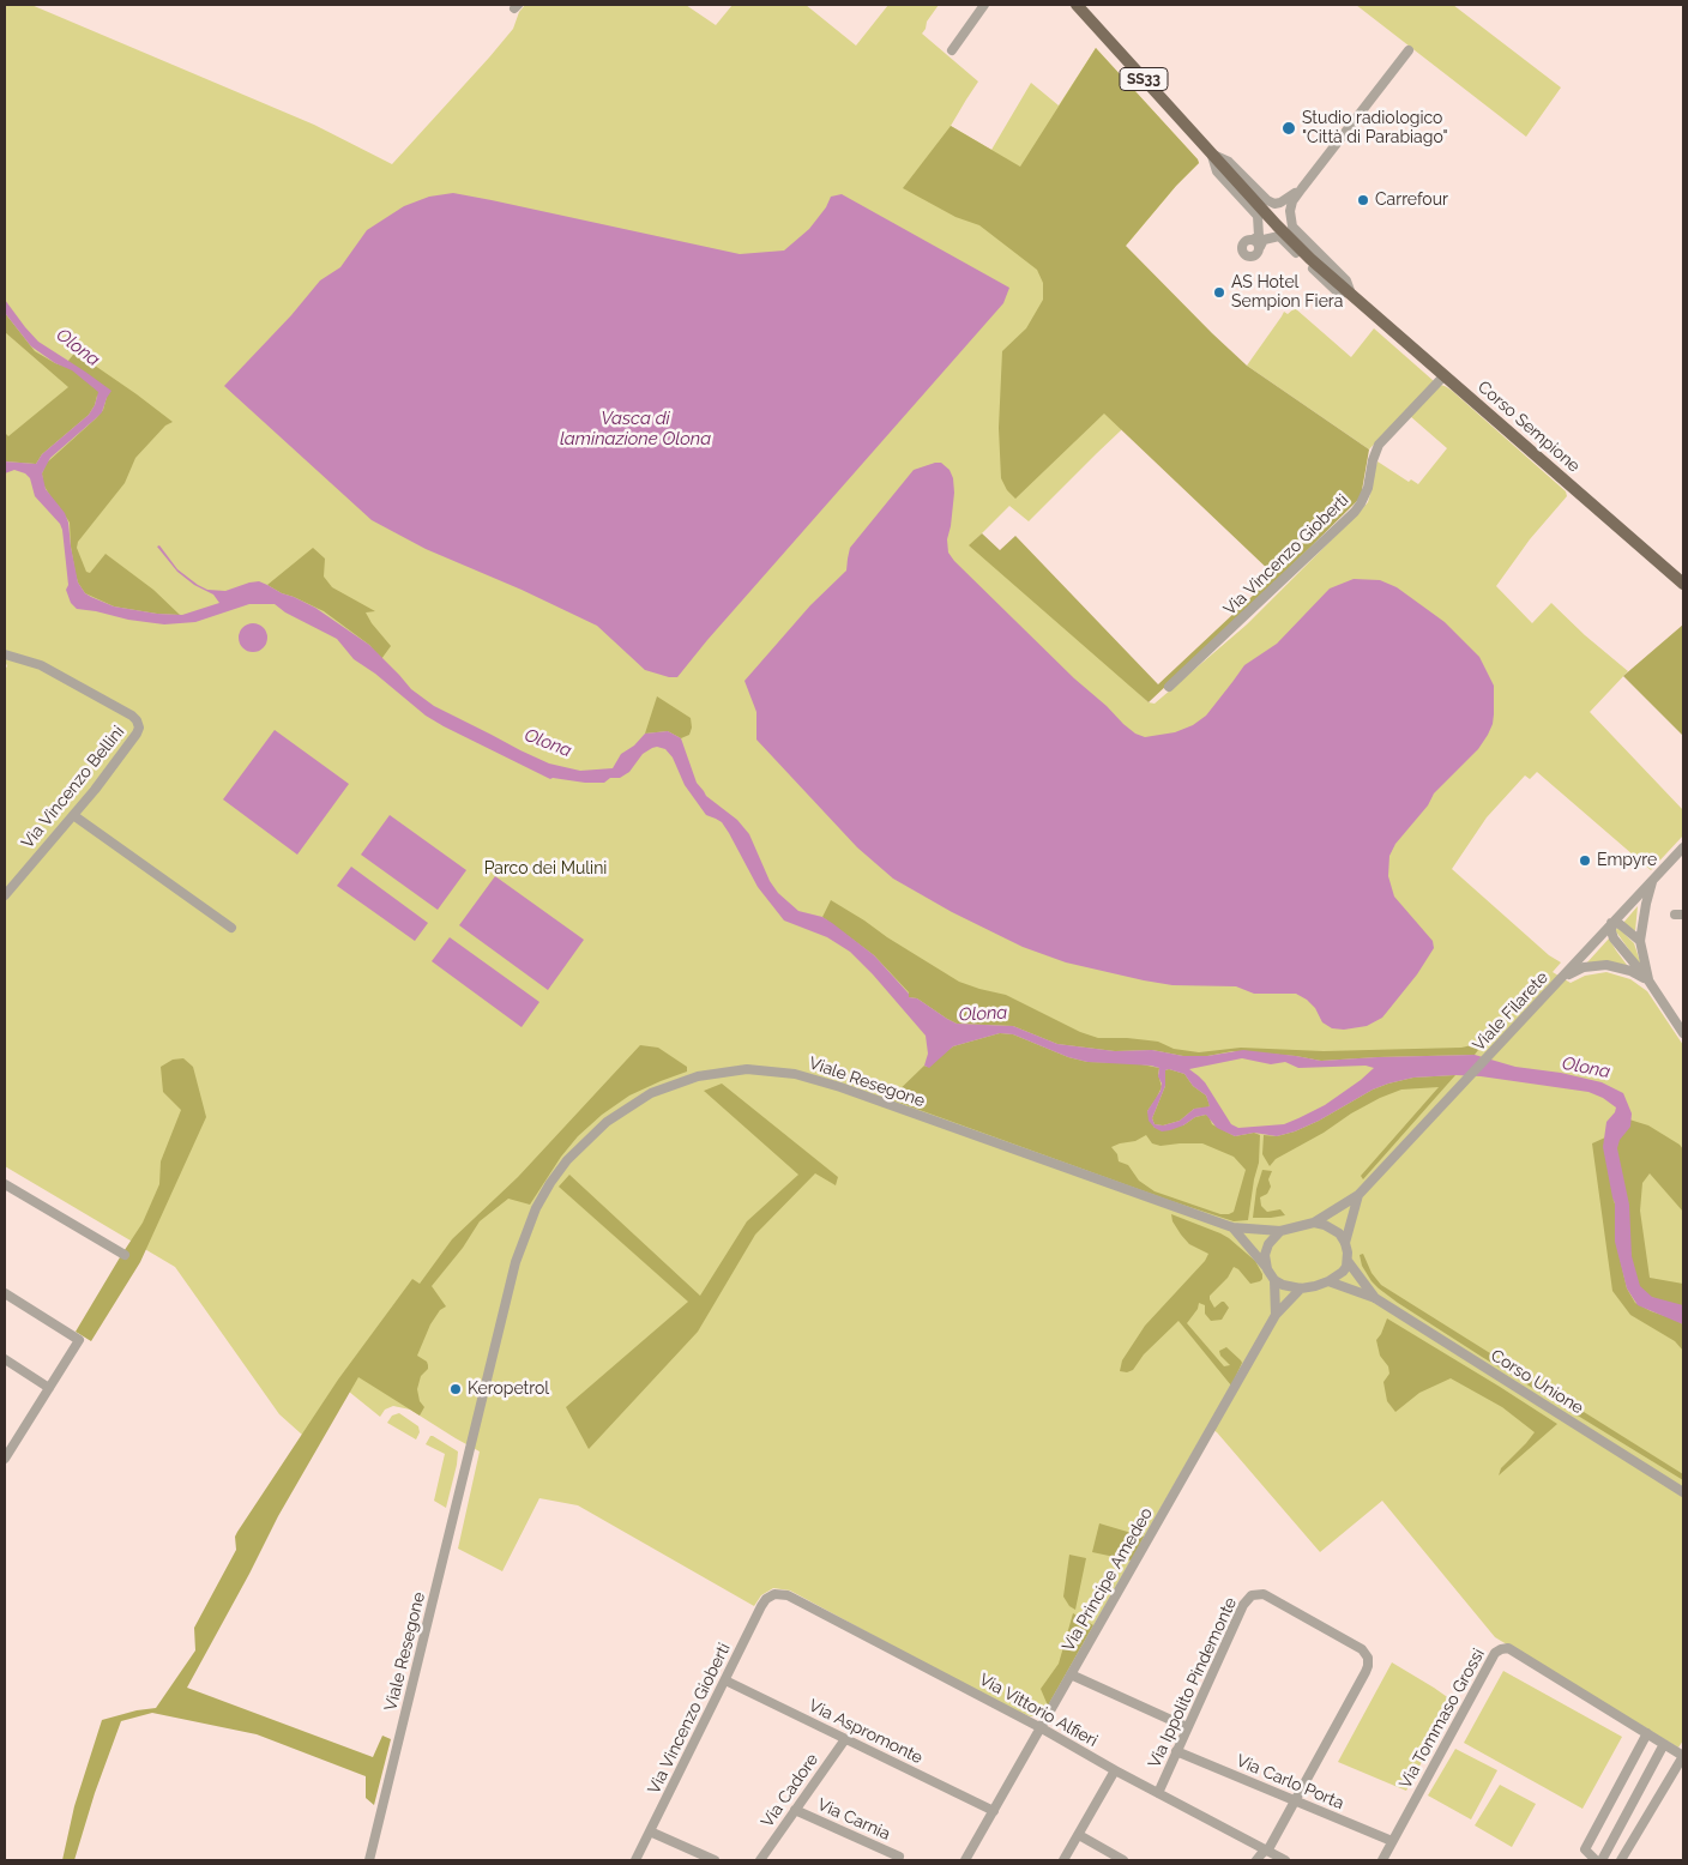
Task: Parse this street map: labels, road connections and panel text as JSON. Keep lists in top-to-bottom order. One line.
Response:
{"streets":{"main road":["SS33","Corso Sempione"],"street":["Via Vincenzo Gioberti","Via Vincenzo Bellini","Viale Filarete","Viale Resegone","Corso Unione","Via Principe Amedeo","Via Ippolito Pindemonte","Via Vittorio Alfieri","Via Tommaso Grossi","Via Aspromonte","Via Carlo Porta","Via Cadore","Via Carnia"]},"crossings":[["Corso Sempione","Via Vincenzo Gioberti"],["Via Vincenzo Gioberti","Via Vittorio Alfieri"],["Via Vincenzo Gioberti","Via Aspromonte"],["Viale Filarete","Viale Resegone"],["Viale Filarete","Corso Unione"],["Viale Filarete","Via Principe Amedeo"],["Viale Resegone","Corso Unione"],["Viale Resegone","Via Principe Amedeo"],["Corso Unione","Via Principe Amedeo"],["Via Principe Amedeo","Via Vittorio Alfieri"],["Via Principe Amedeo","Via Aspromonte"],["Via Ippolito Pindemonte","Via Vittorio Alfieri"],["Via Ippolito Pindemonte","Via Carlo Porta"],["Via Tommaso Grossi","Via Carlo Porta"],["Via Aspromonte","Via Cadore"],["Via Cadore","Via Carnia"]],"water":["Olona","Vasca di laminazione Olona"],"parks":["Parco dei Mulini"],"places":["Studio radiologico \"Città di Parabiago\"","Carrefour","AS Hotel Sempion Fiera","Empyre","Keropetrol"]}
